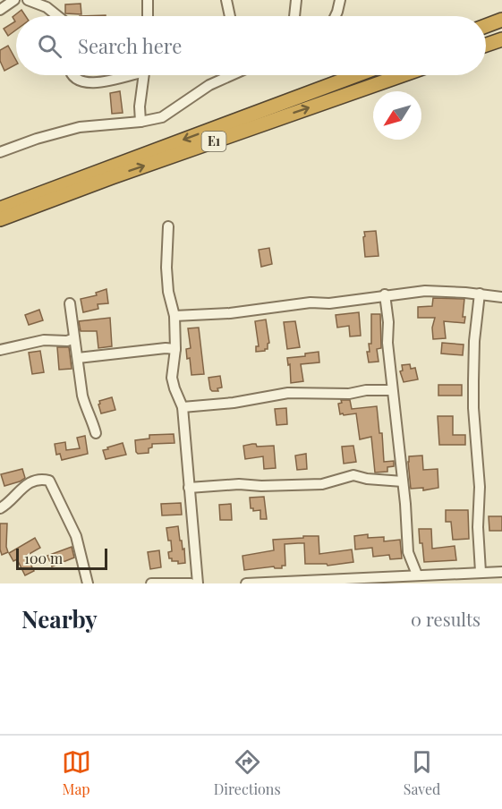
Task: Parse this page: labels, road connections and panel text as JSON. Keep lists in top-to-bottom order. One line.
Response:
{"streets":{"highway":["E1"]},"scale_bar":"100 m","north":"bottom left","page":{"search":"Search here","scale":"100 m","heading":["Nearby","0 results"],"nav":["Map","Directions","Saved"]}}
